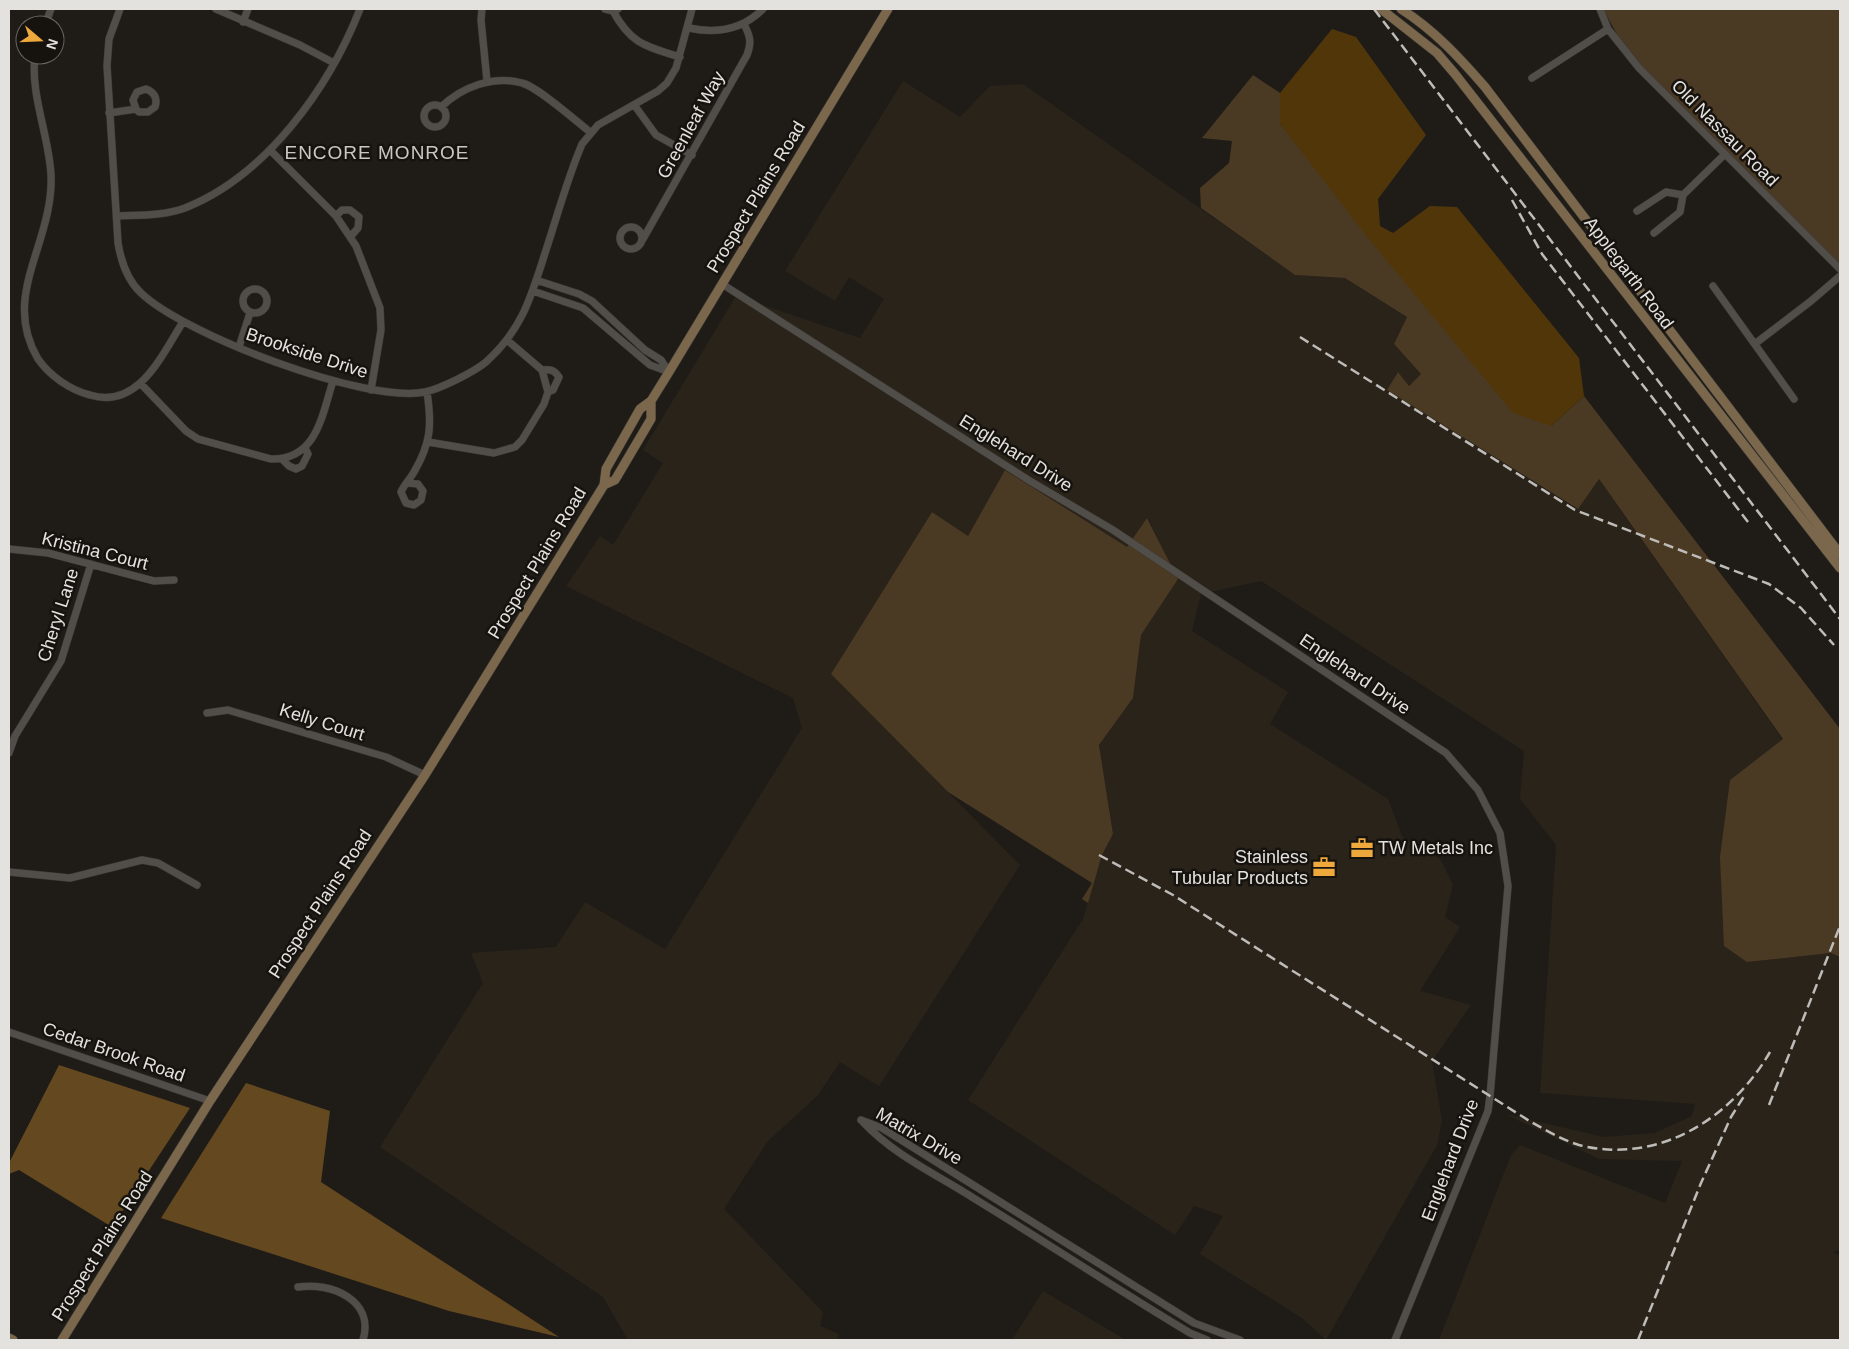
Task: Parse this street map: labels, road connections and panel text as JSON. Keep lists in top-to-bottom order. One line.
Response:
{"streets":{"street":["Greenleaf Way","Old Nassau Road","Prospect Plains Road","Applegarth Road","Brookside Drive","Englehard Drive","Kristina Court","Cheryl Lane","Kelly Court","Cedar Brook Road","Matrix Drive"]},"crossings":[["Prospect Plains Road","Englehard Drive"],["Prospect Plains Road","Kelly Court"],["Prospect Plains Road","Cedar Brook Road"],["Kristina Court","Cheryl Lane"]],"districts":["ENCORE MONROE"],"places":{"office":["TW Metals Inc","Stainless Tubular Products"]},"north":"right"}
